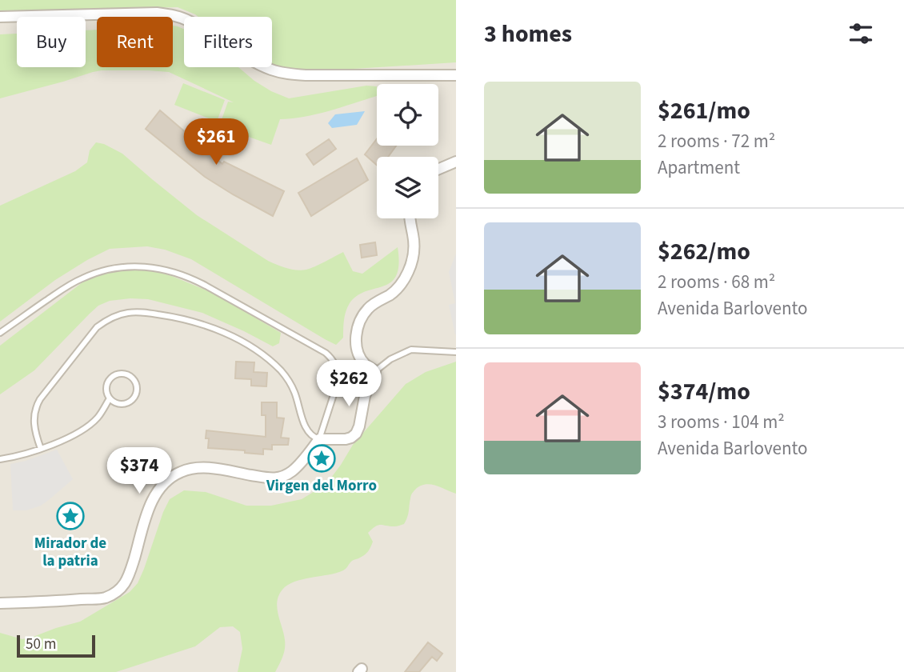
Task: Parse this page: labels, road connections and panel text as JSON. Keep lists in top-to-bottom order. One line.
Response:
{"places":{"place":["Virgen del Morro","Mirador de la patria"]},"scale_bar":"50 m","page":{"heading":"3 homes","chip":["Buy","Rent","Filters"],"list":[{"name":"$261/mo","note":"2 rooms · 72 m² · Apartment"},{"name":"$262/mo","note":"2 rooms · 68 m² · Avenida Barlovento"},{"name":"$374/mo","note":"3 rooms · 104 m² · Avenida Barlovento"}],"price":["$261","$262","$374"],"scale":"50 m"}}
